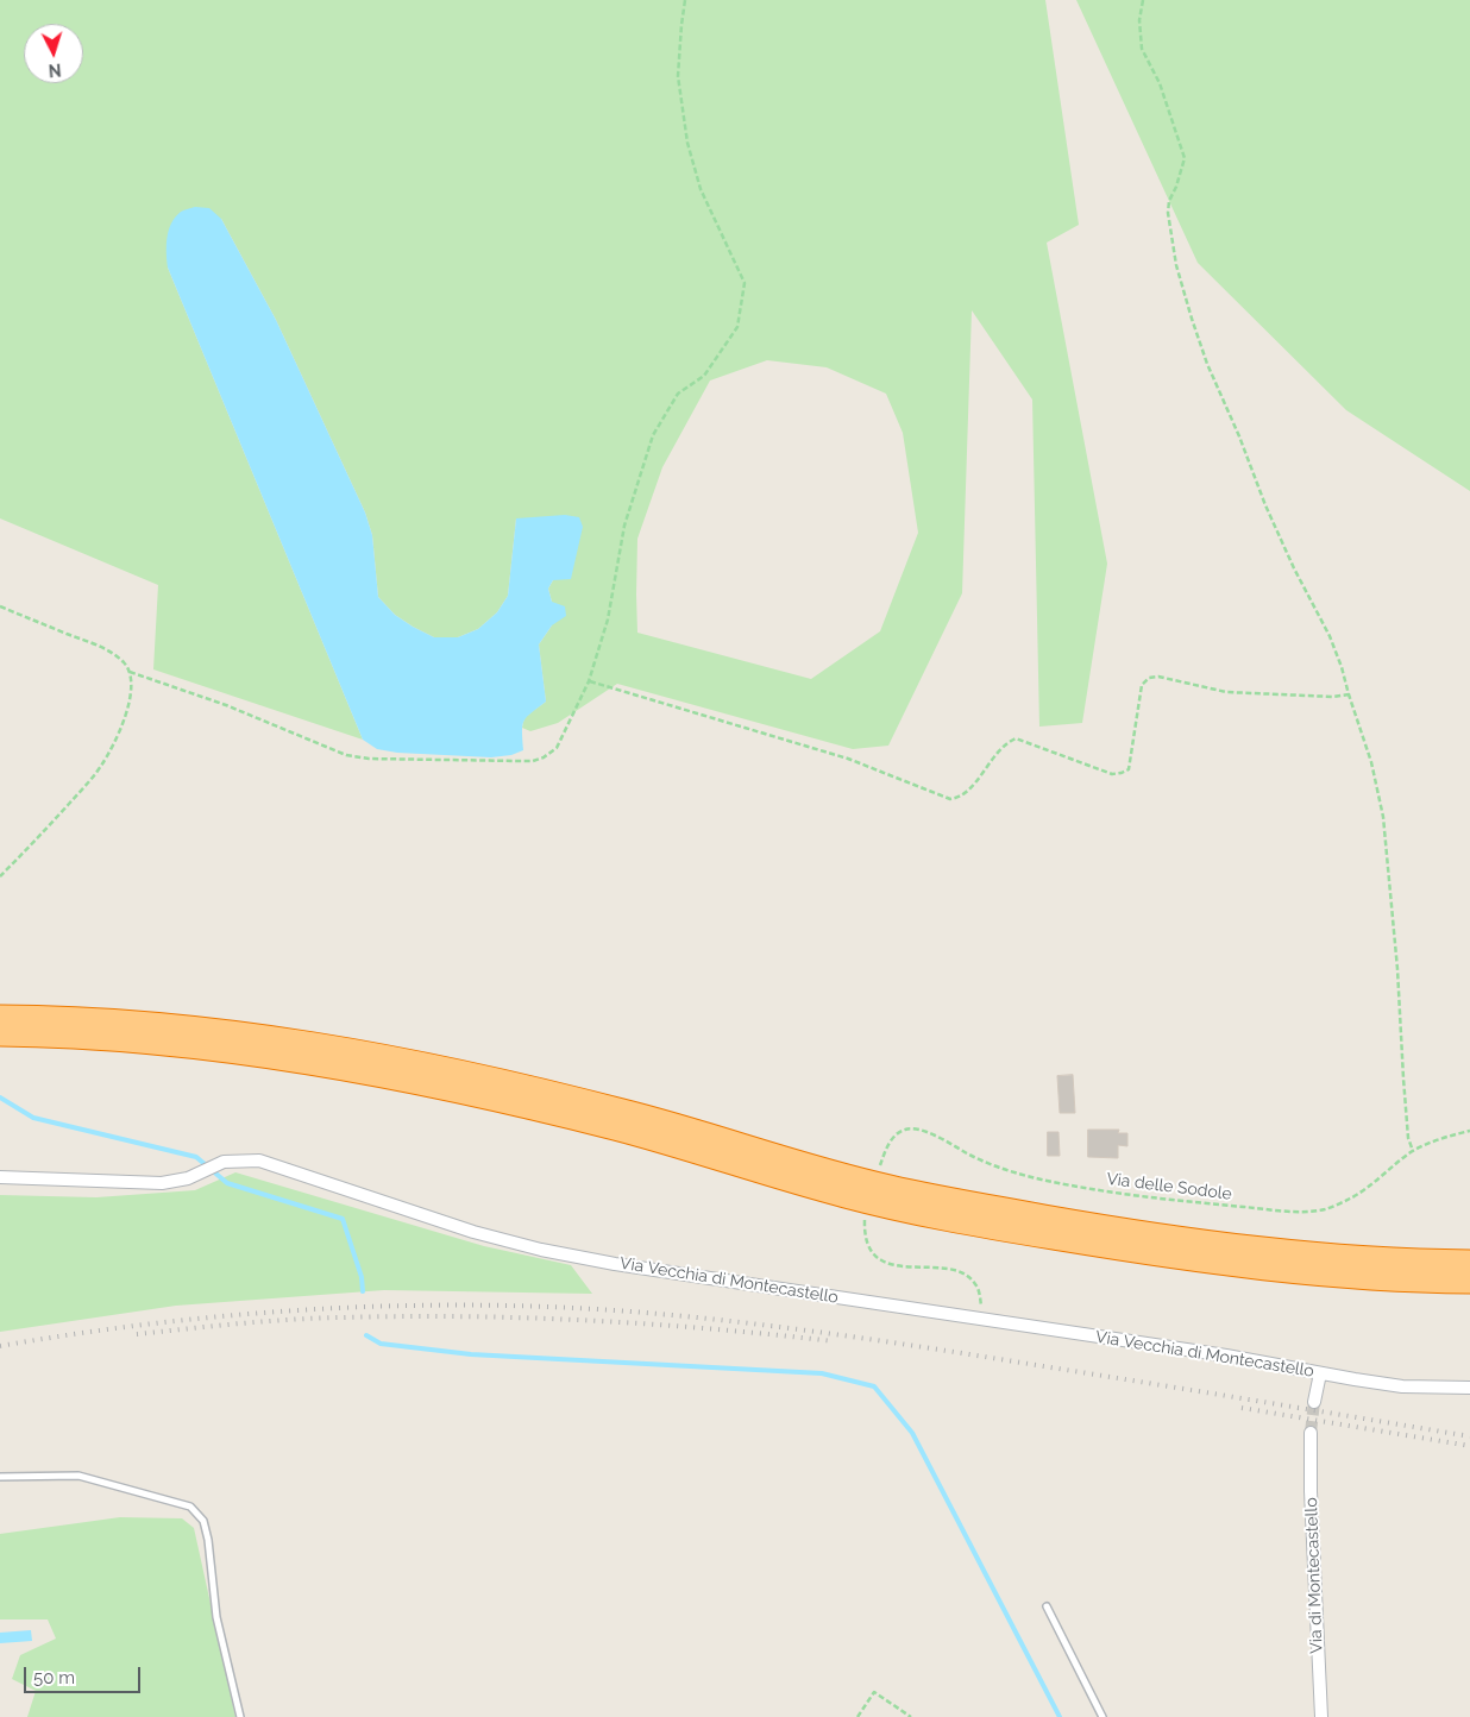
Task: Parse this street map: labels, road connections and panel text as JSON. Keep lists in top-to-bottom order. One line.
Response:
{"streets":{"street":["Via Vecchia di Montecastello","Via di Montecastello"],"path":["Via delle Sodole"]},"scale_bar":"50 m","north":"bottom"}
